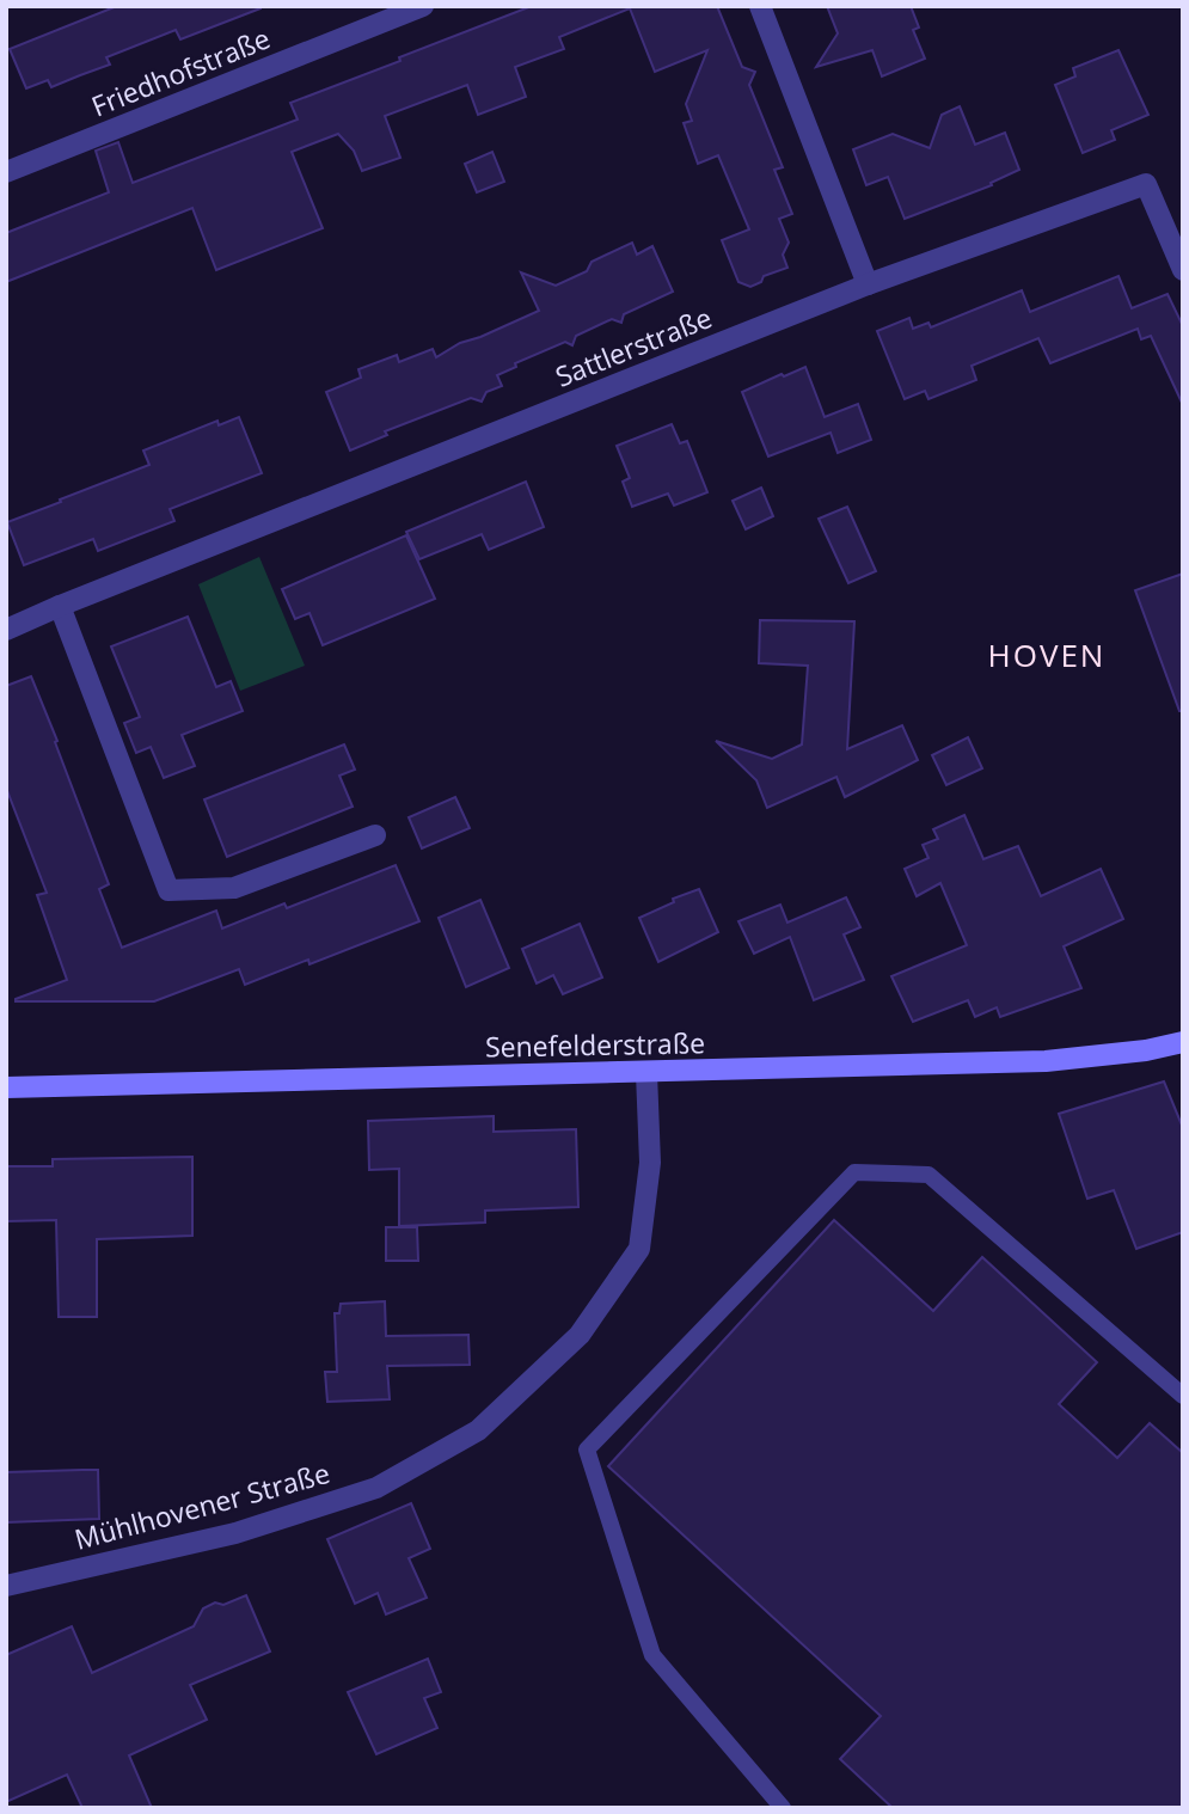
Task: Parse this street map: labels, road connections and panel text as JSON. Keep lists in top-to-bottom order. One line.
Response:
{"streets":{"main road":["Senefelderstraße"],"street":["Friedhofstraße","Sattlerstraße","Mühlhovener Straße"]},"crossings":[["Senefelderstraße","Mühlhovener Straße"]],"districts":["HOVEN"]}
